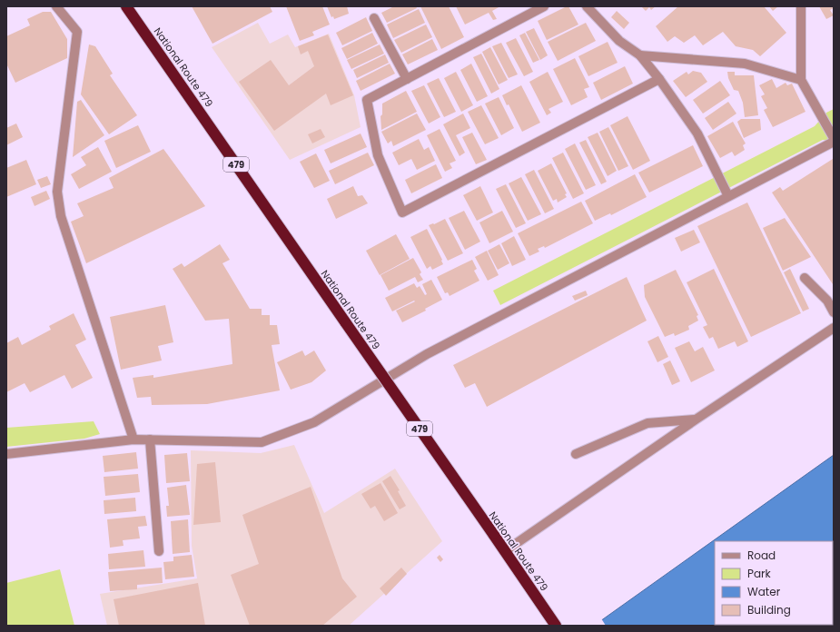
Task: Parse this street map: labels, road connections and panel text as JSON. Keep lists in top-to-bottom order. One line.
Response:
{"streets":{"highway":["National Route 479","479"]},"legend":["Road","Park","Water","Building"]}
